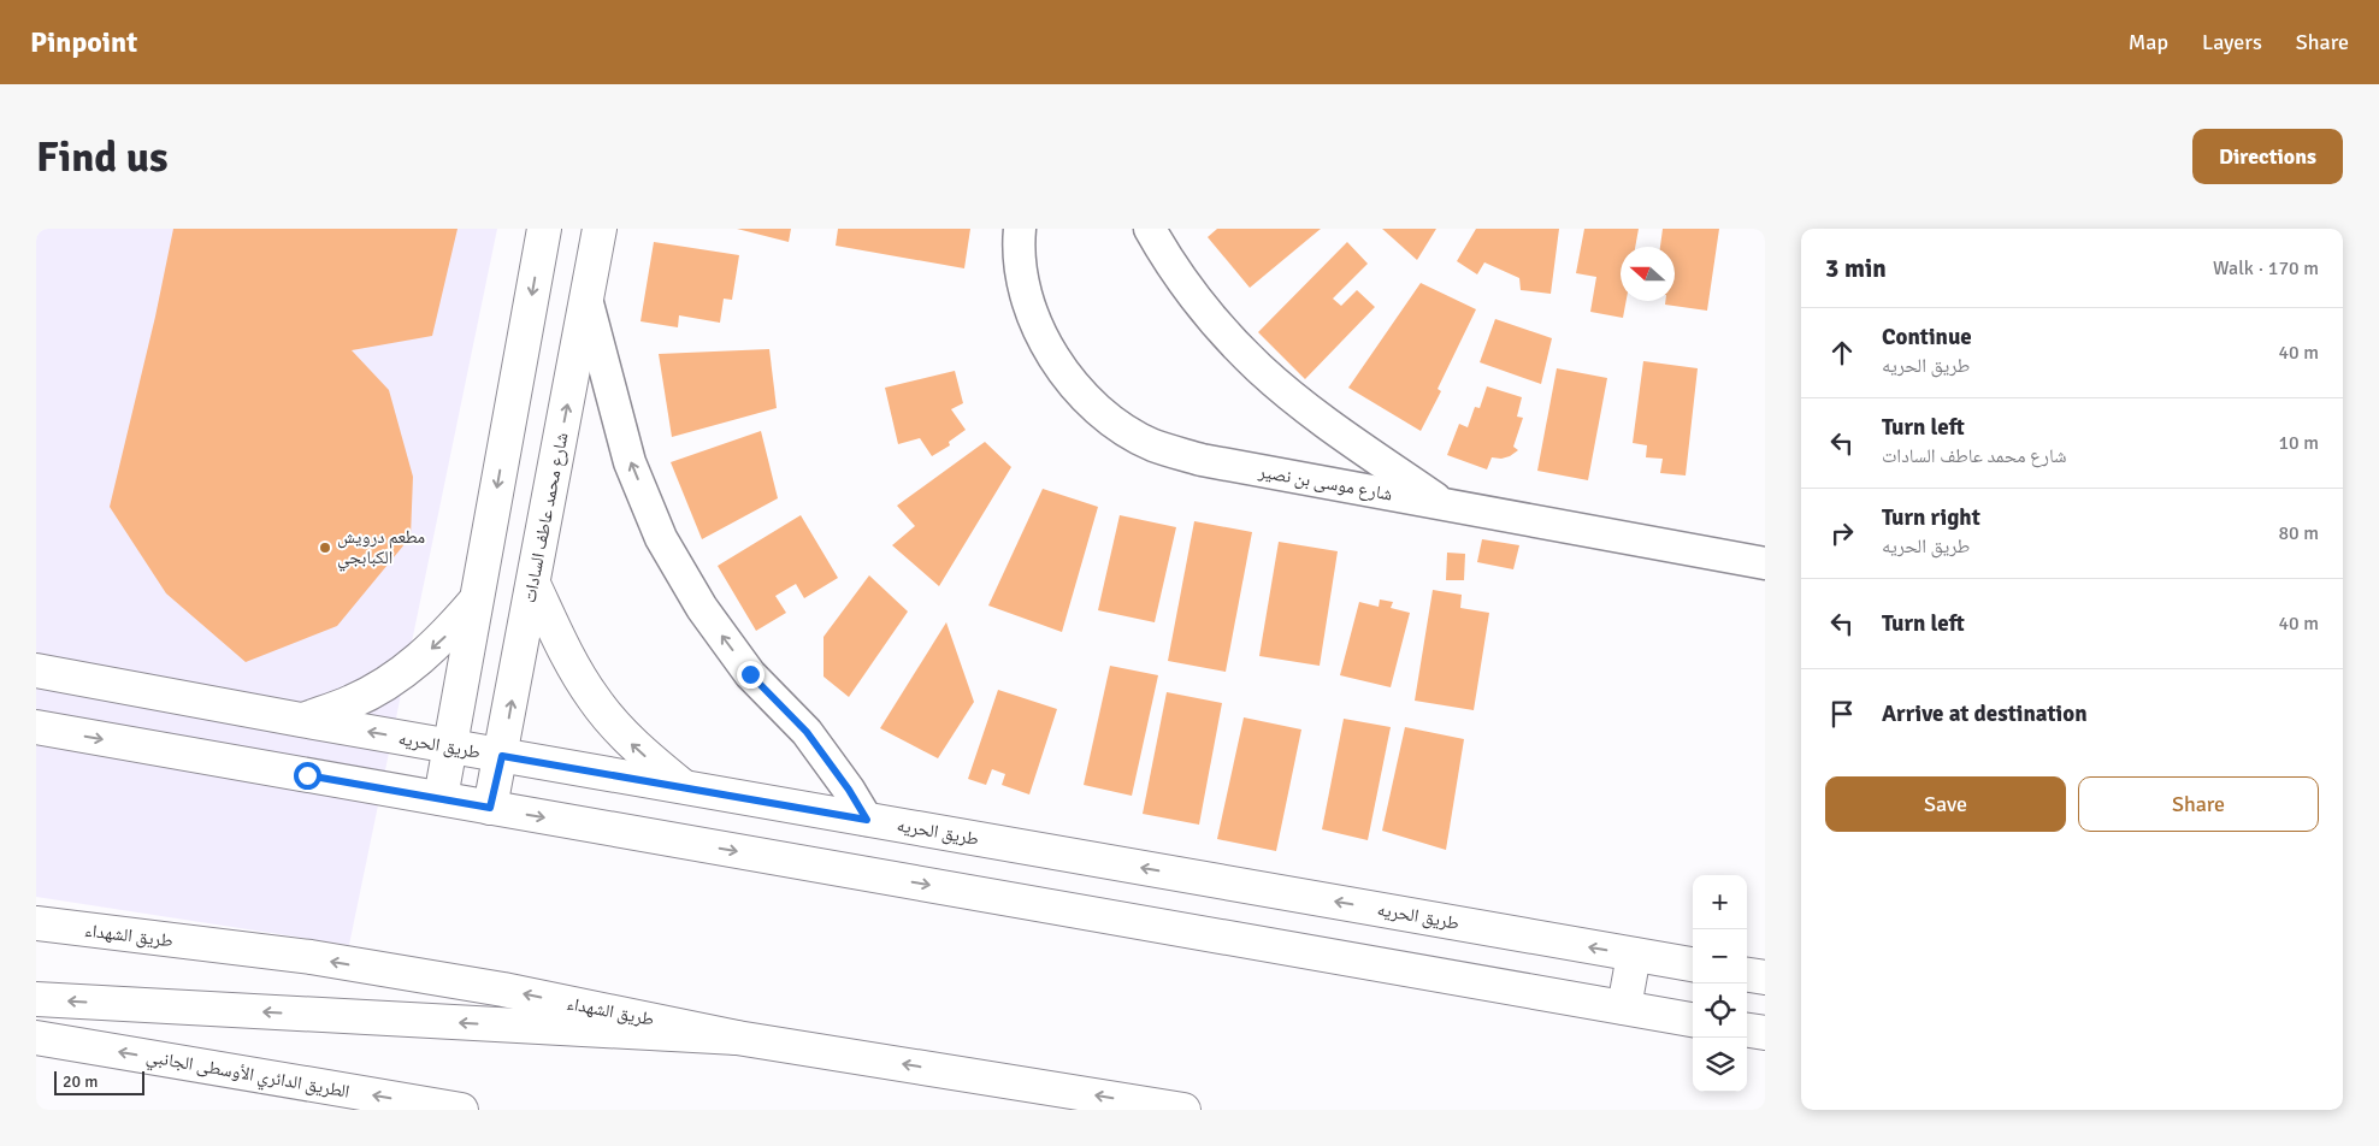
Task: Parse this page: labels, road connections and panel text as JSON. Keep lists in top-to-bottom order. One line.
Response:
{"streets":{"main road":["شارع محمد عاطف السادات","طريق الحريه","طريق الشهداء","الطريق الدائري الأوسطى الجانبي"],"street":["شارع موسى بن نصير"]},"crossings":[["شارع محمد عاطف السادات","طريق الحريه"]],"places":["مطعم درويش الكبابجي"],"scale_bar":"20 m","north":"left","page":{"header":"Pinpoint","nav":["Map","Layers","Share"],"buttons":["Directions",["Save","Share"]],"title":"Find us","heading":["3 min","Walk · 170 m"],"list":[["Continue","طريق الحريه","40 m"],["Turn left","شارع محمد عاطف السادات","10 m"],["Turn right","طريق الحريه","80 m"],["Turn left","40 m"],"Arrive at destination"],"map_buttons":["+","−"],"scale":"20 m"}}
